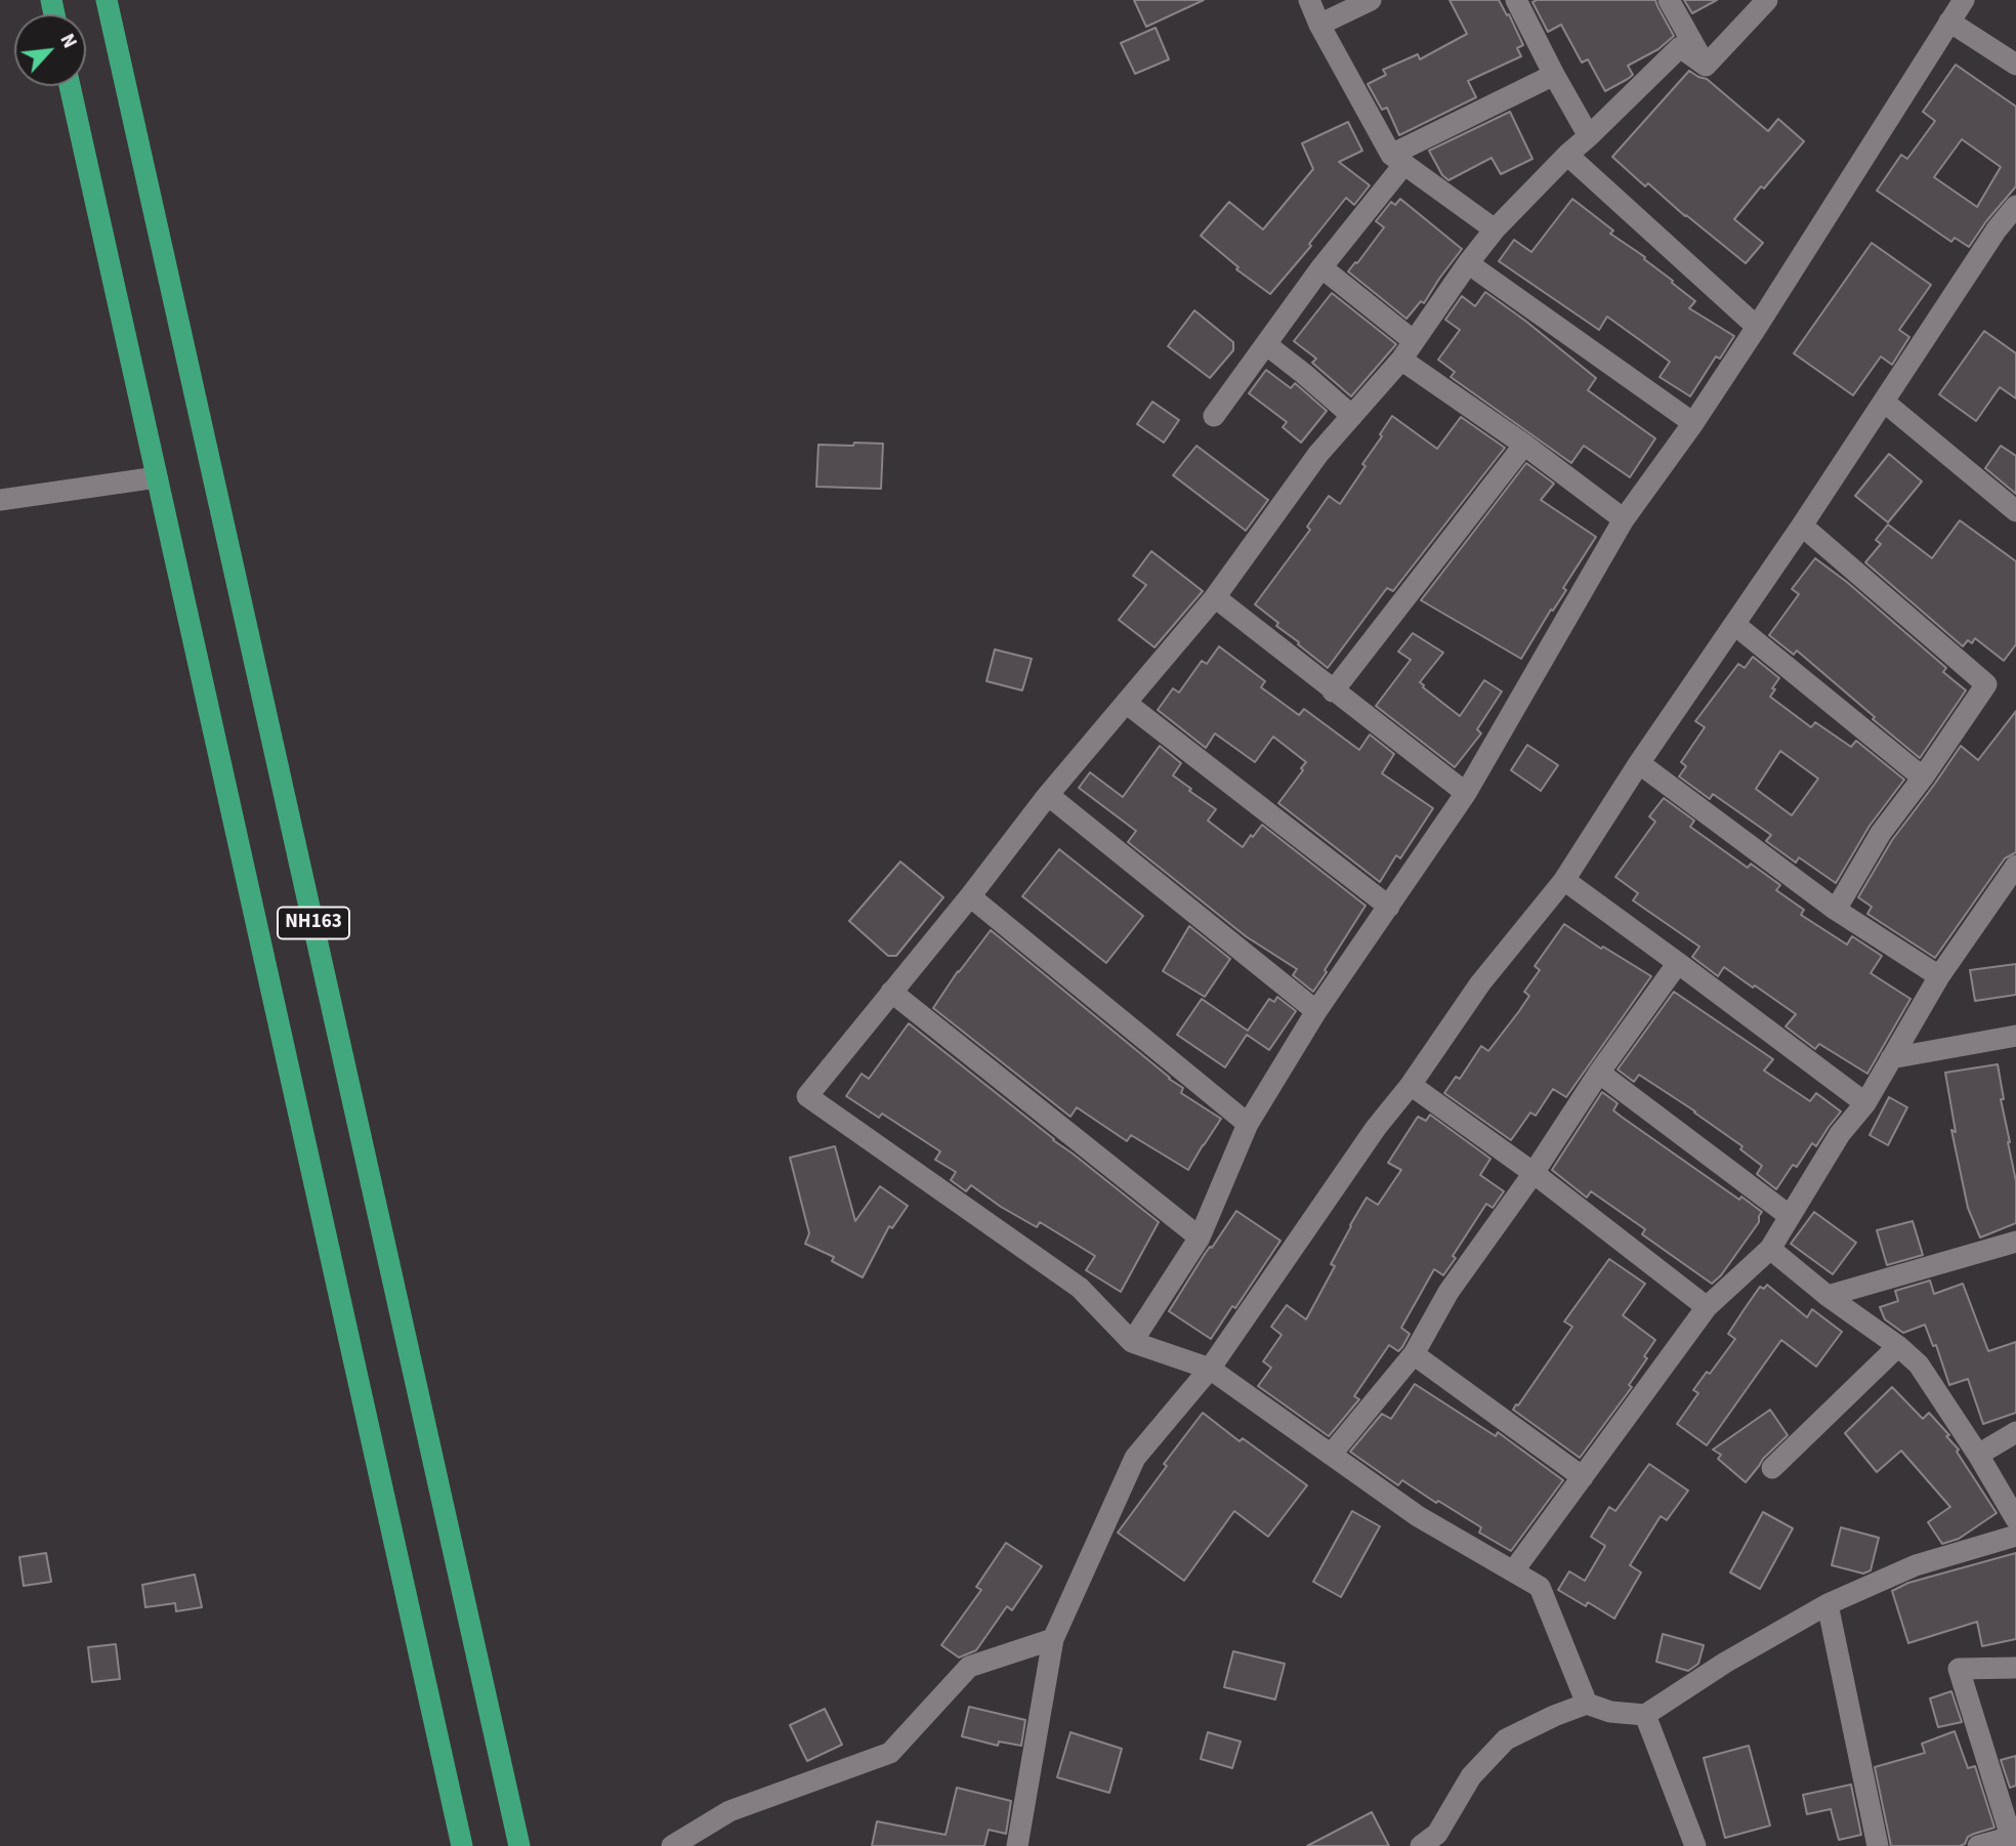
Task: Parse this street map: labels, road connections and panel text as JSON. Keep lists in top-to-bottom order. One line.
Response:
{"streets":{"highway":["NH163"]},"north":"top right"}
